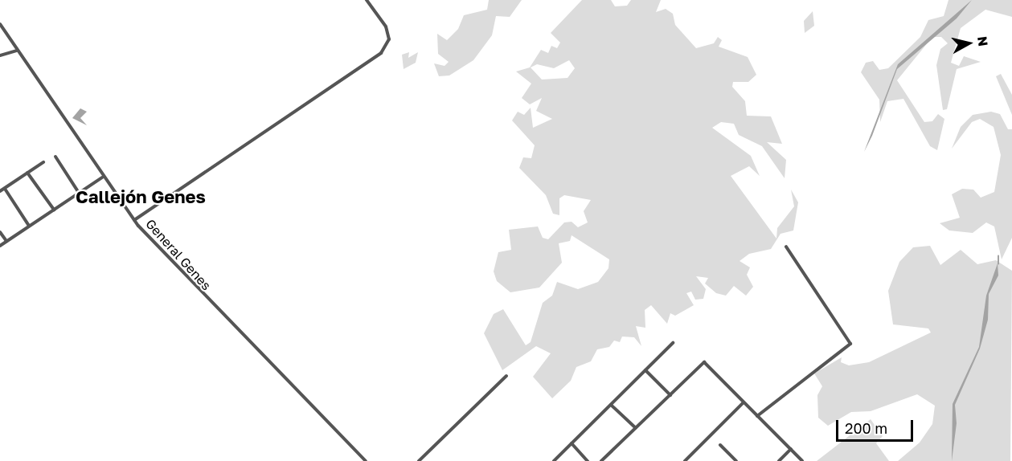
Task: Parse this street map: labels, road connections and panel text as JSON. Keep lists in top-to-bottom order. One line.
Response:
{"streets":{"street":["General Genes"]},"districts":["Callejón Genes"],"scale_bar":"200 m","north":"right"}
